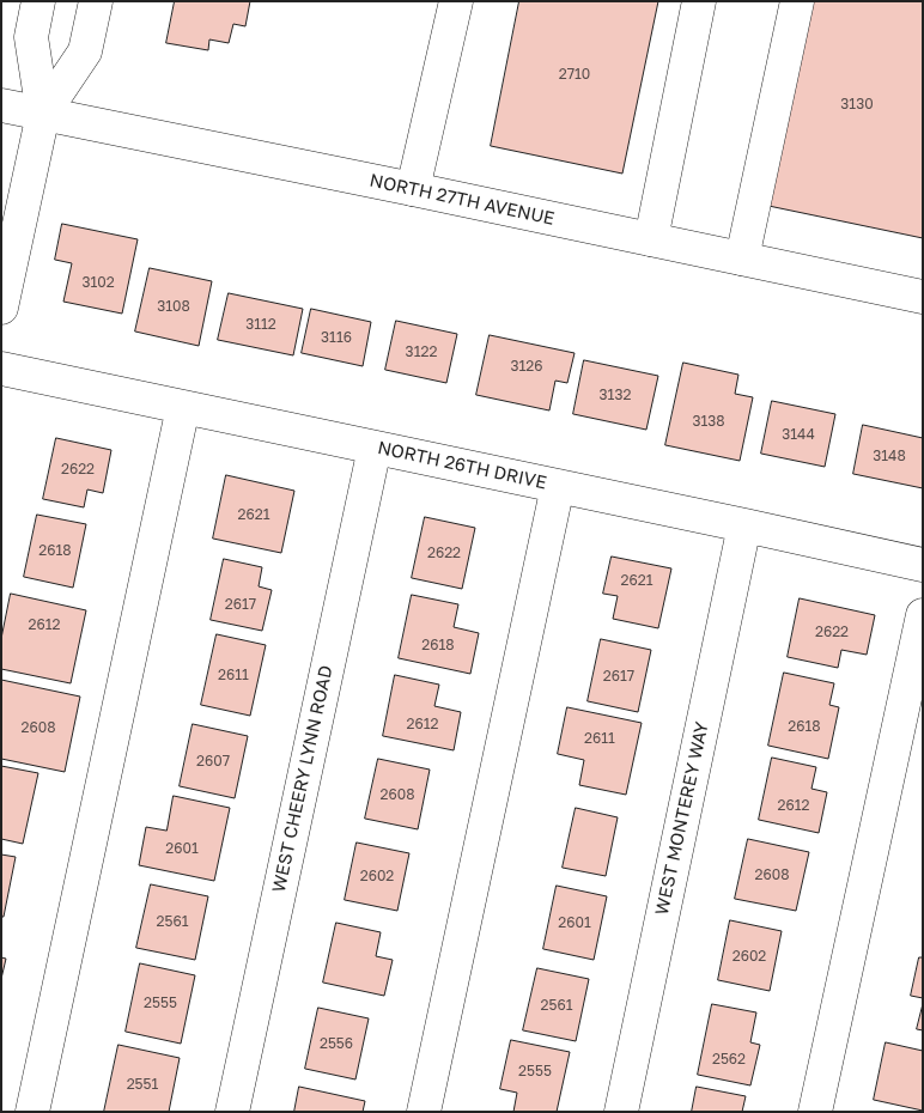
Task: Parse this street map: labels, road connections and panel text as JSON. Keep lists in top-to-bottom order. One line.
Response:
{"streets":{"main road":["NORTH 27TH AVENUE","NORTH 26TH DRIVE","WEST CHEERY LYNN ROAD","WEST MONTEREY WAY"]},"crossings":[["NORTH 26TH DRIVE","WEST CHEERY LYNN ROAD"],["NORTH 26TH DRIVE","WEST MONTEREY WAY"]],"house_numbers":["2710","3130","3102","3108","3112","3116","3122","3126","3132","3138","3144","3148","2622","2621","2618","2622","2621","2617","2612","2622","2618","2611","2617","2612","2618","2608","2611","2607","2608","2612","2601","2608","2602","2561","2601","2602","2555","2561","2556","2562","2555","2551"]}
